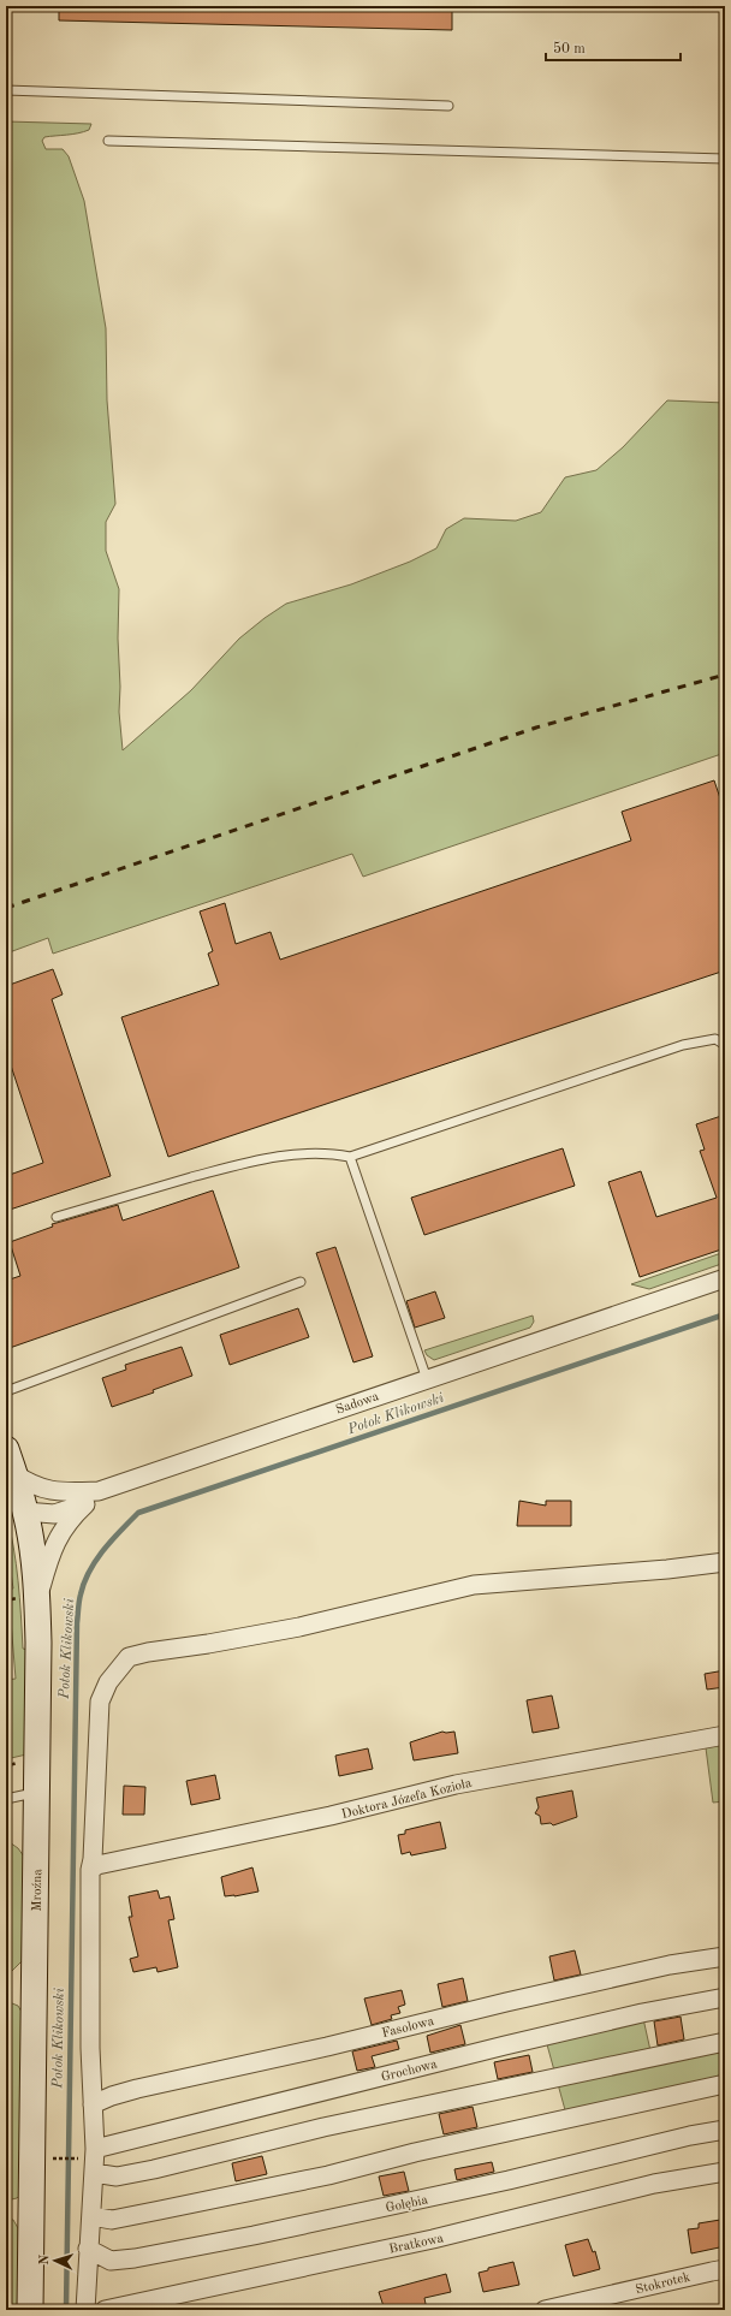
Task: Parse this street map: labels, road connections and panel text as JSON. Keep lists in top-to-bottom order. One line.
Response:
{"streets":{"main road":["Mroźna"],"street":["Sadowa","Doktora Józefa Kozioła","Fasolowa","Grochowa","Gołębia","Bratkowa","Stokrotek"]},"crossings":[["Sadowa","Mroźna"]],"water":["Potok Klikowski"],"scale_bar":"50 m","north":"left"}
